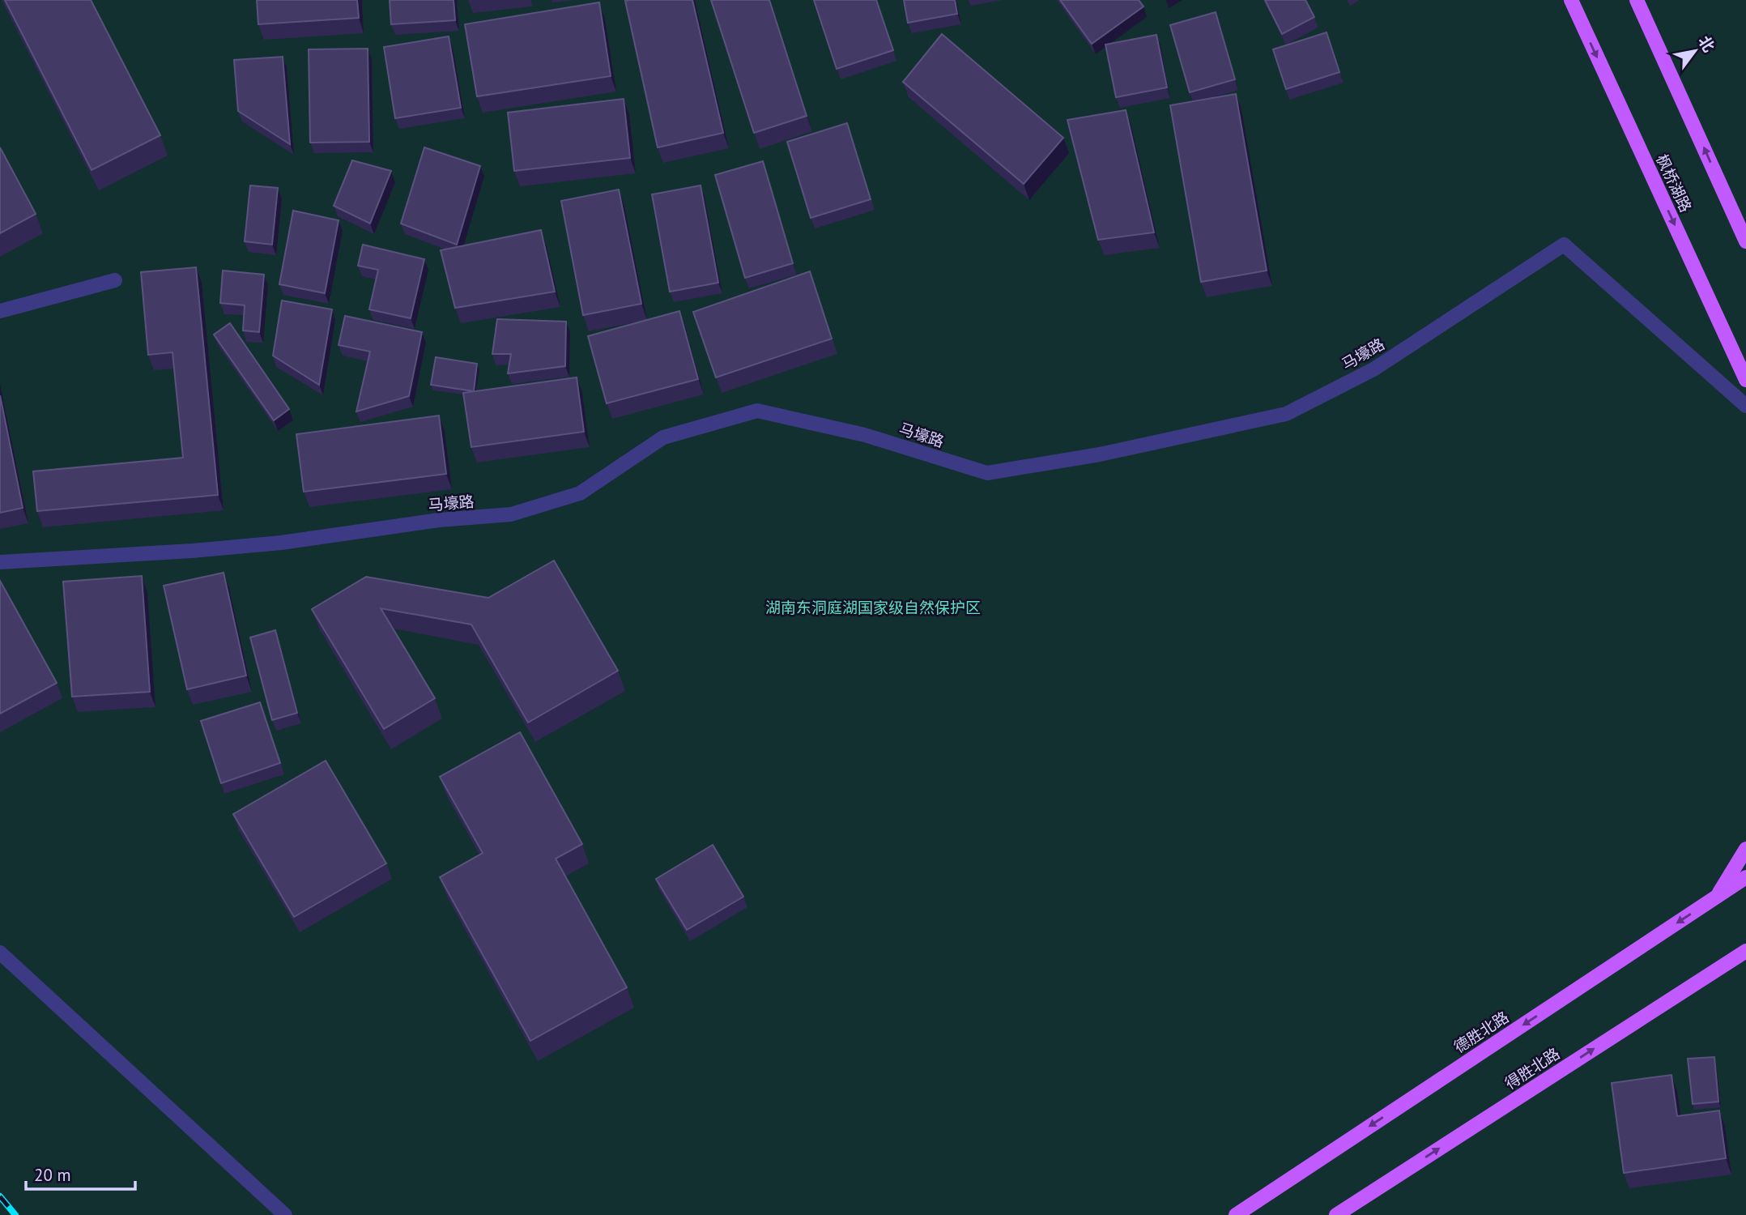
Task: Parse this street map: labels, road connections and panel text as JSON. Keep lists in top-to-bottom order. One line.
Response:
{"streets":{"main road":["枫桥湖路","德胜北路","得胜北路"],"street":["马壕路"]},"one_way":["德胜北路","得胜北路"],"parks":["湖南东洞庭湖国家级自然保护区"],"scale_bar":"20 m","north":"top right"}
